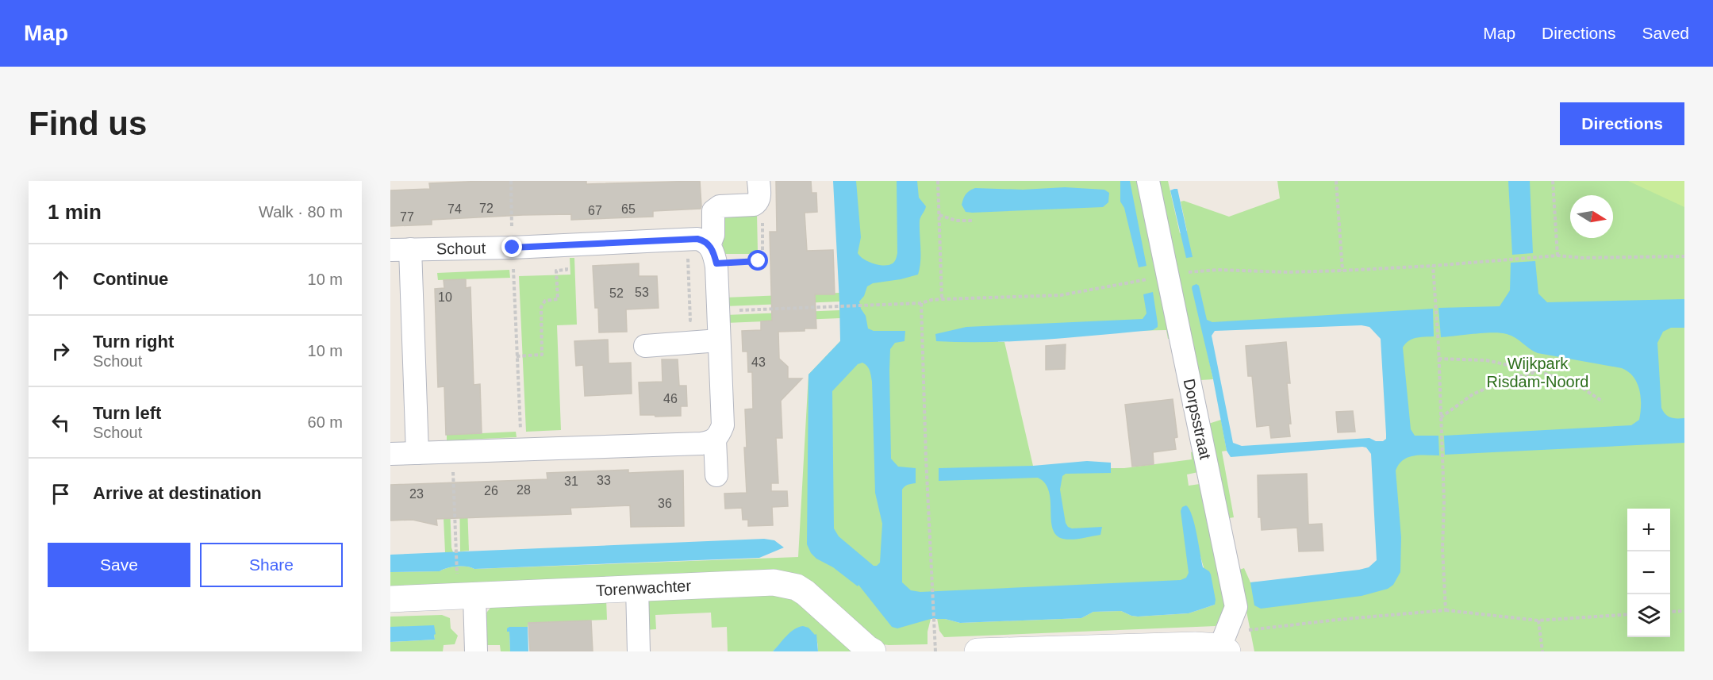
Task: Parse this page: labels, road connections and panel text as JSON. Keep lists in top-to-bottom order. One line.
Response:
{"streets":{"street":["Schout","Dorpsstraat","Torenwachter"]},"parks":["Wijkpark Risdam-Noord"],"house_numbers":["72","74","65","67","77","53","52","10","43","46","33","31","28","26","23","36"],"north":"right","page":{"header":"Map","nav":["Map","Directions","Saved"],"buttons":["Directions",["Save","Share"]],"title":"Find us","heading":["1 min","Walk · 80 m"],"list":[["Continue","10 m"],["Turn right","Schout","10 m"],["Turn left","Schout","60 m"],"Arrive at destination"],"map_buttons":["+","−"]}}
